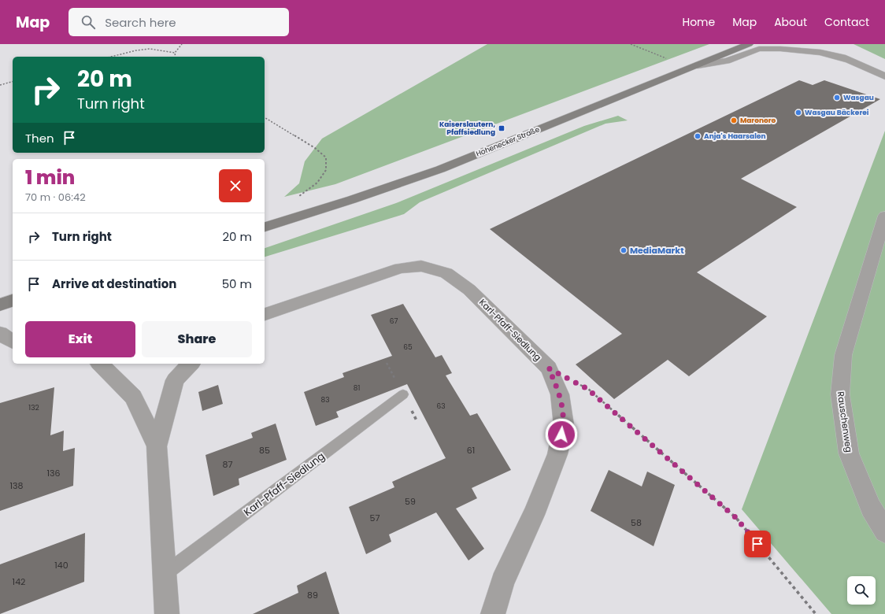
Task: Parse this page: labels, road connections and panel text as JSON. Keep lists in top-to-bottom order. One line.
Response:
{"streets":{"main road":["Hohenecker Straße"],"street":["Karl-Pfaff-Siedlung","Rauschenweg"]},"places":{"other":["Wasgau","Wasgau Bäckerei","Maronoro","Anja's Haarsalon","MediaMarkt"],"transit":["Kaiserslautern, Pfaffsiedlung"]},"house_numbers":["67","65","81","83","63","132","85","61","87","136","138","59","57","58","140","142","89"],"page":{"header":"Map","search":"Search here","nav":["Home","Map","About","Contact"],"turn":["20 m","Turn right"],"then":"Then","heading":["1 min","70 m · 06:42"],"list":[{"name":"Turn right","value":"20 m"},{"name":"Arrive at destination","value":"50 m"}],"buttons":["Exit","Share"]}}
